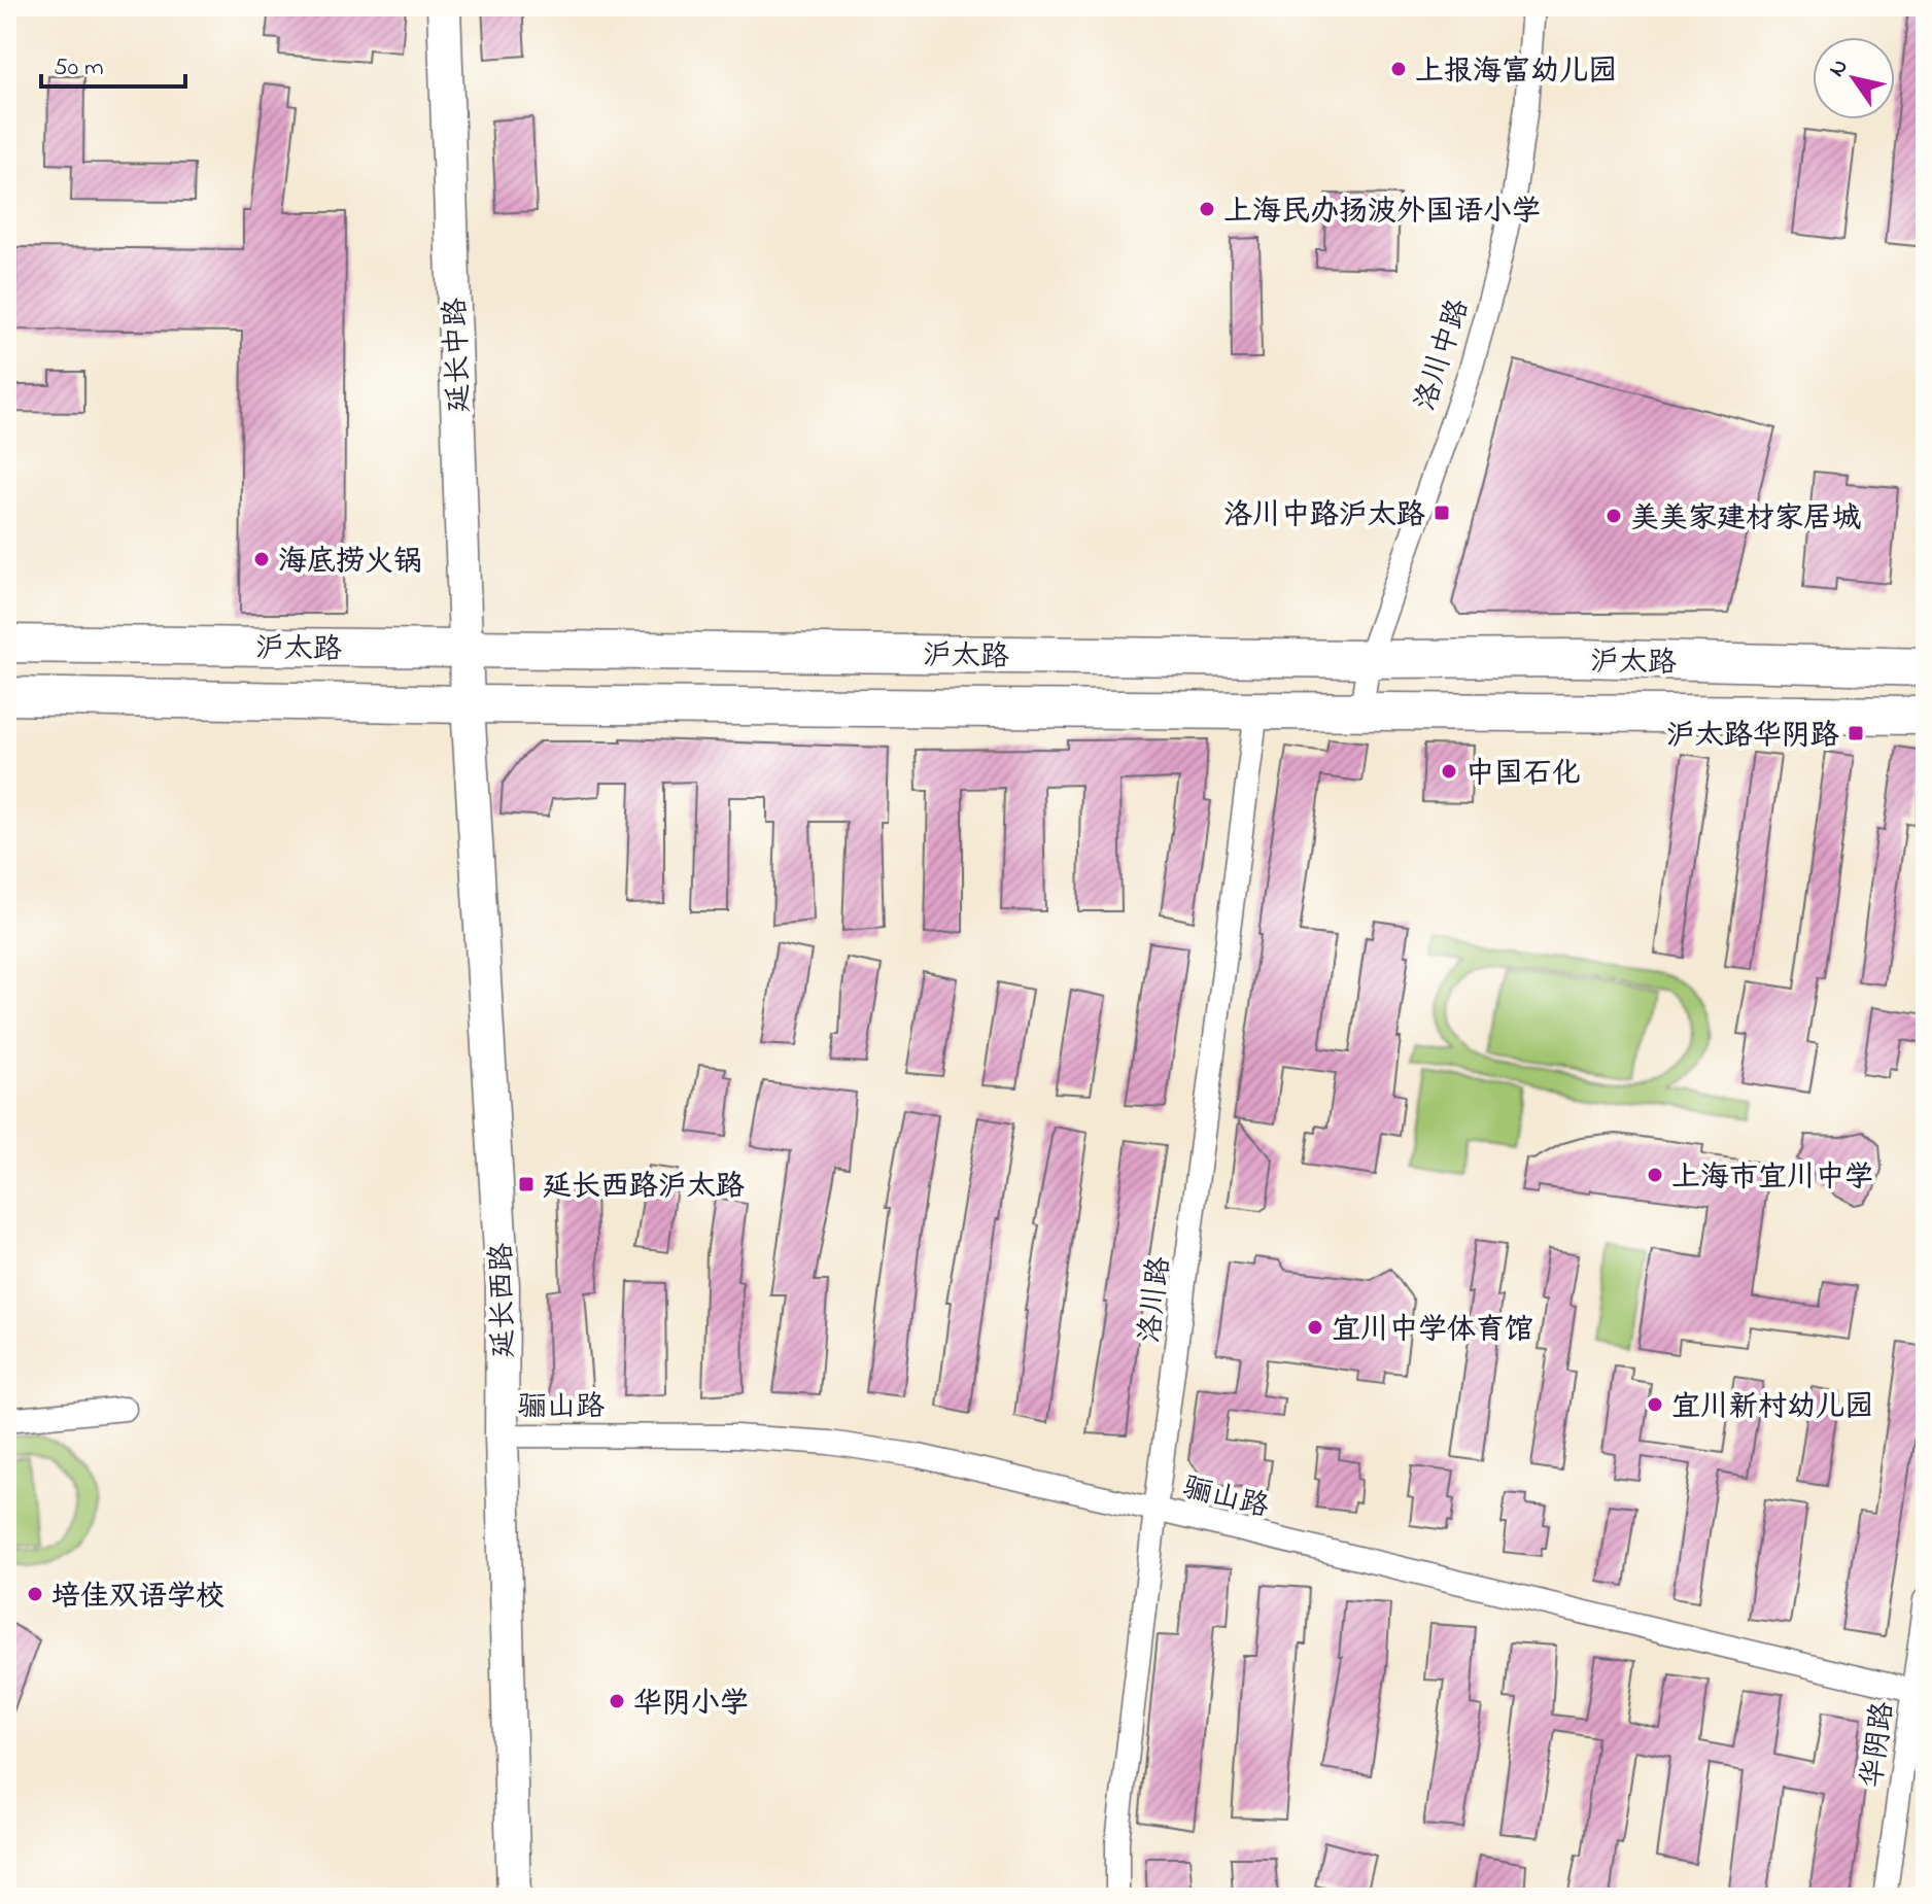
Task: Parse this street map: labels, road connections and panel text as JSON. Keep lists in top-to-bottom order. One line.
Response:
{"streets":{"main road":["沪太路"],"street":["洛川中路","延长中路","洛川路","延长西路","骊山路","华阴路"]},"crossings":[["洛川中路","沪太路"],["延长中路","沪太路"],["延长中路","延长西路"],["沪太路","洛川路"],["沪太路","延长西路"],["洛川路","骊山路"],["延长西路","骊山路"],["骊山路","华阴路"]],"places":{"other":["上报海富幼儿园","上海民办扬波外国语小学","美美家建材家居城","海底捞火锅","中国石化","上海市宜川中学","宜川中学体育馆","宜川新村幼儿园","培佳双语学校","华阴小学"],"transit":["洛川中路沪太路","沪太路华阴路","延长西路沪太路"]},"scale_bar":"50 m","north":"top left"}
